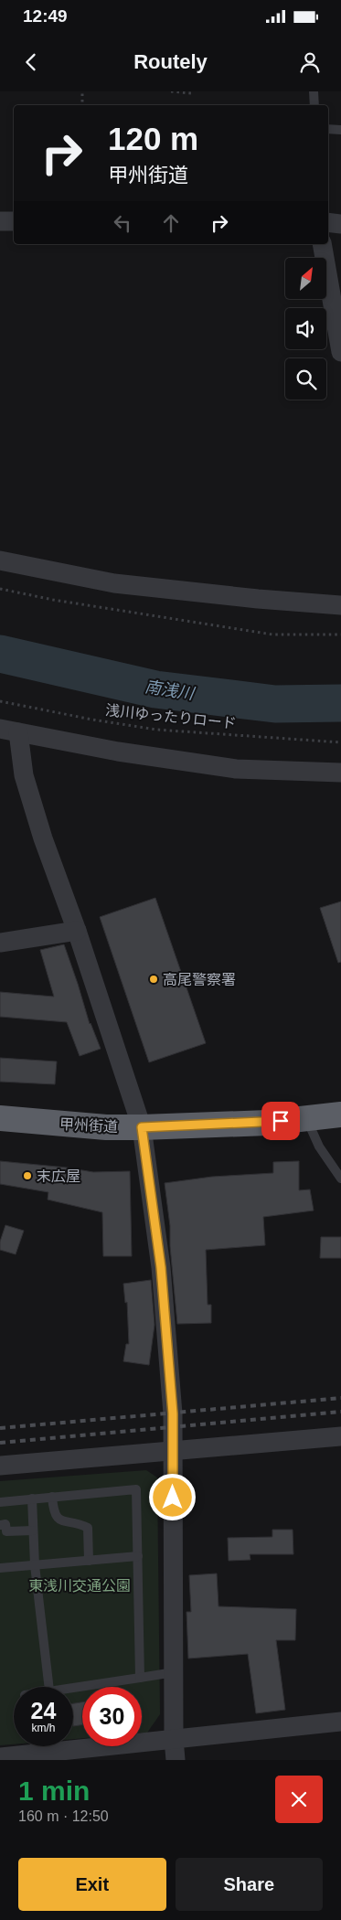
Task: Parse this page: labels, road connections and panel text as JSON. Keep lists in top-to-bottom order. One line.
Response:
{"streets":{"highway":["甲州街道"],"path":["浅川ゆったりロード"]},"water":["南浅川"],"parks":["東浅川交通公園"],"places":["高尾警察署","末広屋"],"north":"top right","page":{"status":"12:49","header":"Routely","turn":["120 m","甲州街道"],"speed":"24 km/h","limit":"30","heading":["1 min","160 m · 12:50"],"buttons":["Exit","Share"]}}
